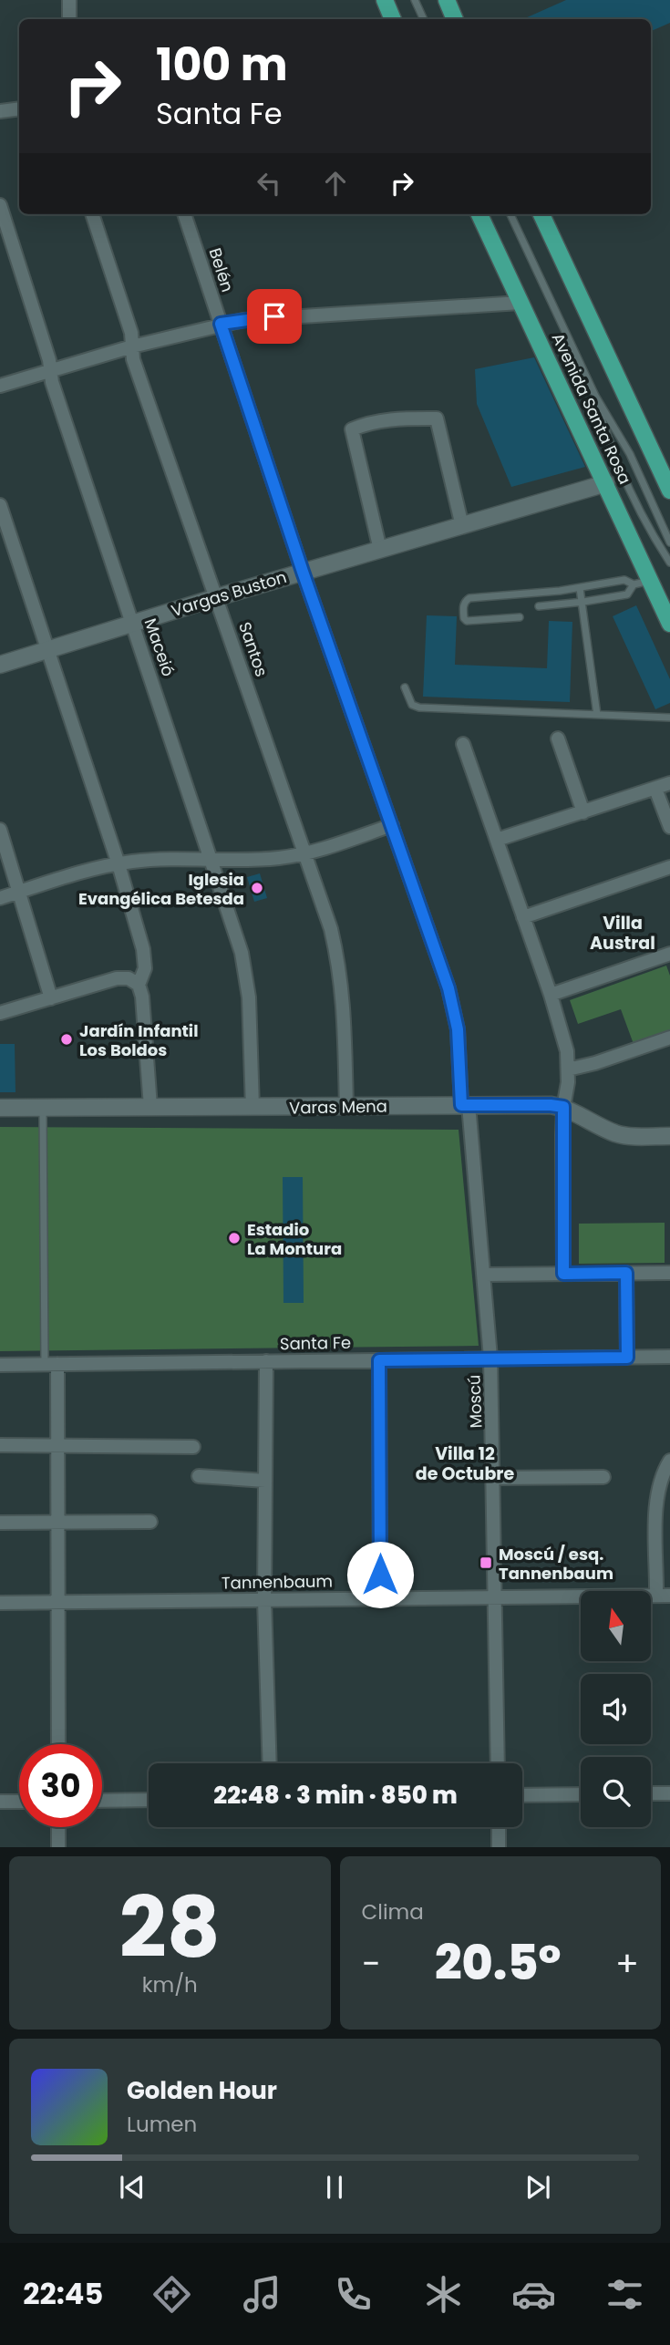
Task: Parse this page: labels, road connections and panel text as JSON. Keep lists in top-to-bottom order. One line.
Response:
{"streets":{"main road":["Avenida Santa Rosa"],"street":["Belén","Vargas Buston","Maceió","Santos","Varas Mena","Santa Fe","Moscú","Tannenbaum"]},"crossings":[["Belén","Vargas Buston"],["Belén","Varas Mena"],["Belén","Moscú"],["Avenida Santa Rosa","Vargas Buston"],["Vargas Buston","Maceió"],["Vargas Buston","Santos"],["Maceió","Varas Mena"],["Santos","Varas Mena"],["Varas Mena","Moscú"],["Santa Fe","Moscú"],["Moscú","Tannenbaum"]],"districts":["Villa Austral","Villa 12 de Octubre"],"places":{"other":["Iglesia Evangélica Betesda","Jardín Infantil Los Boldos","Estadio La Montura"],"transit":["Moscú / esq. Tannenbaum"]},"north":"top","page":{"turn":["100 m","Santa Fe"],"limit":"30","trip":"22:48 · 3 min · 850 m","tile":[["28","km/h"],"Clima"],"heat":["−","20.5°","+"],"song":["Golden Hour","Lumen"],"tabs":"22:45"}}
